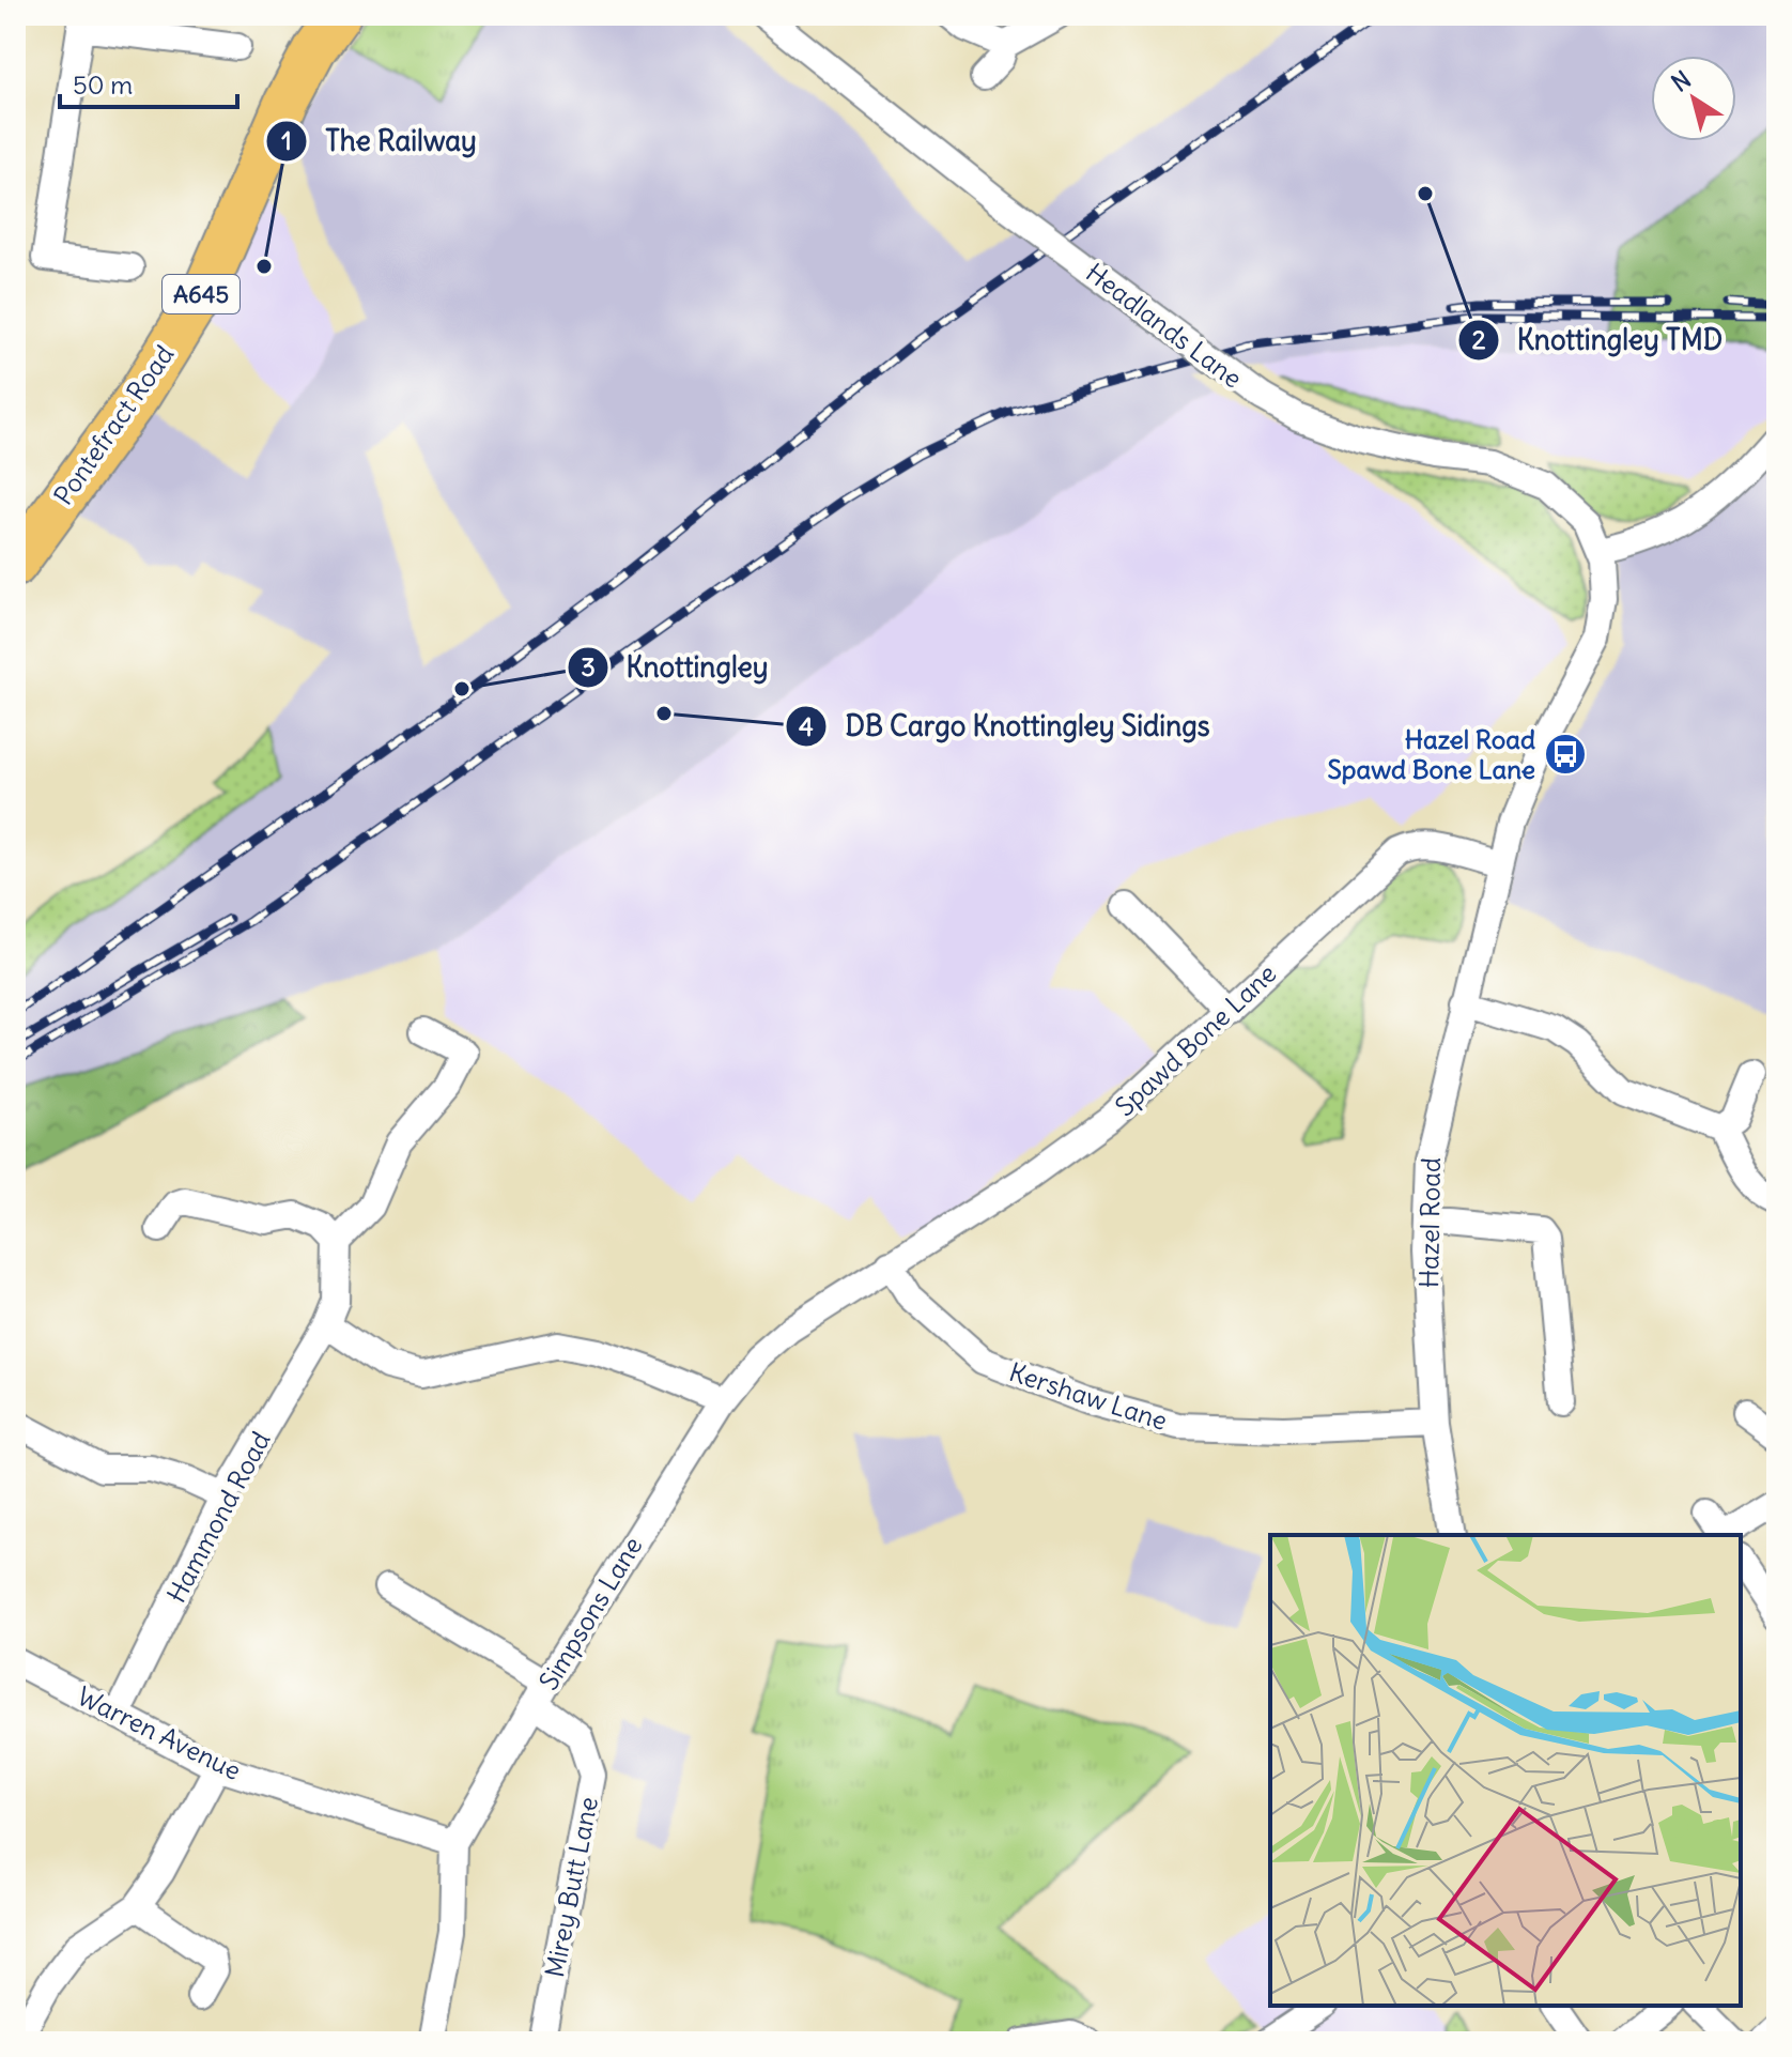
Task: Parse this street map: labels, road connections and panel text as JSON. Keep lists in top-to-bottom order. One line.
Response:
{"streets":{"main road":["A645","Pontefract Road"],"street":["Headlands Lane","Spawd Bone Lane","Hazel Road","Kershaw Lane","Hammond Road","Simpsons Lane","Warren Avenue","Mirey Butt Lane"]},"crossings":[["Headlands Lane","Hazel Road"],["Spawd Bone Lane","Hazel Road"],["Spawd Bone Lane","Kershaw Lane"],["Spawd Bone Lane","Simpsons Lane"],["Hazel Road","Kershaw Lane"],["Kershaw Lane","Simpsons Lane"],["Hammond Road","Warren Avenue"],["Simpsons Lane","Warren Avenue"],["Simpsons Lane","Mirey Butt Lane"]],"places":{"other":["Knottingley TMD","The Railway","Knottingley","DB Cargo Knottingley Sidings"],"bus stop":["Hazel Road Spawd Bone Lane"]},"scale_bar":"50 m","north":"top left"}
